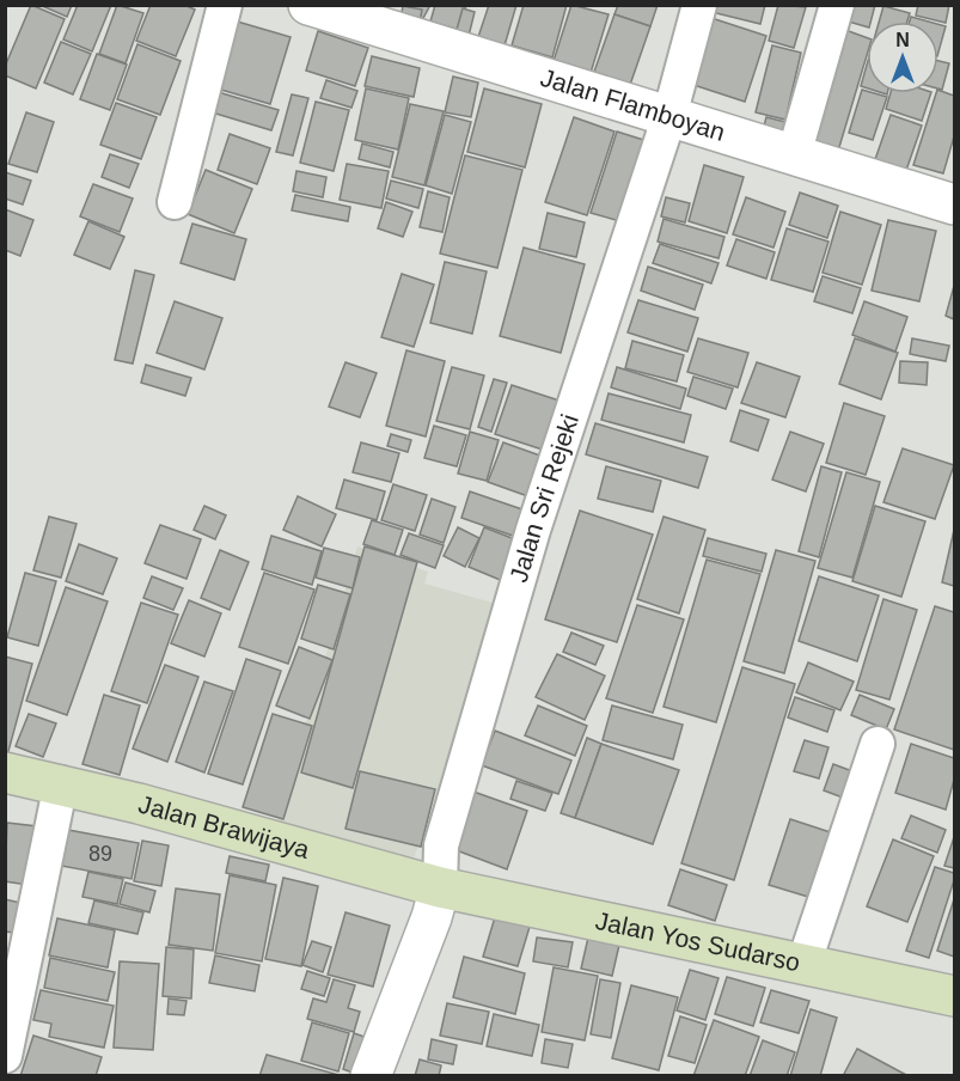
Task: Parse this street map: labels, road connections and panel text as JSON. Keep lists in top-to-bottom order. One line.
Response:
{"streets":{"main road":["Jalan Brawijaya","Jalan Yos Sudarso"],"street":["Jalan Flamboyan","Jalan Sri Rejeki"]},"crossings":[["Jalan Flamboyan","Jalan Sri Rejeki"],["Jalan Sri Rejeki","Jalan Brawijaya"],["Jalan Sri Rejeki","Jalan Yos Sudarso"],["Jalan Brawijaya","Jalan Yos Sudarso"]],"house_numbers":["89"],"north":"top"}
